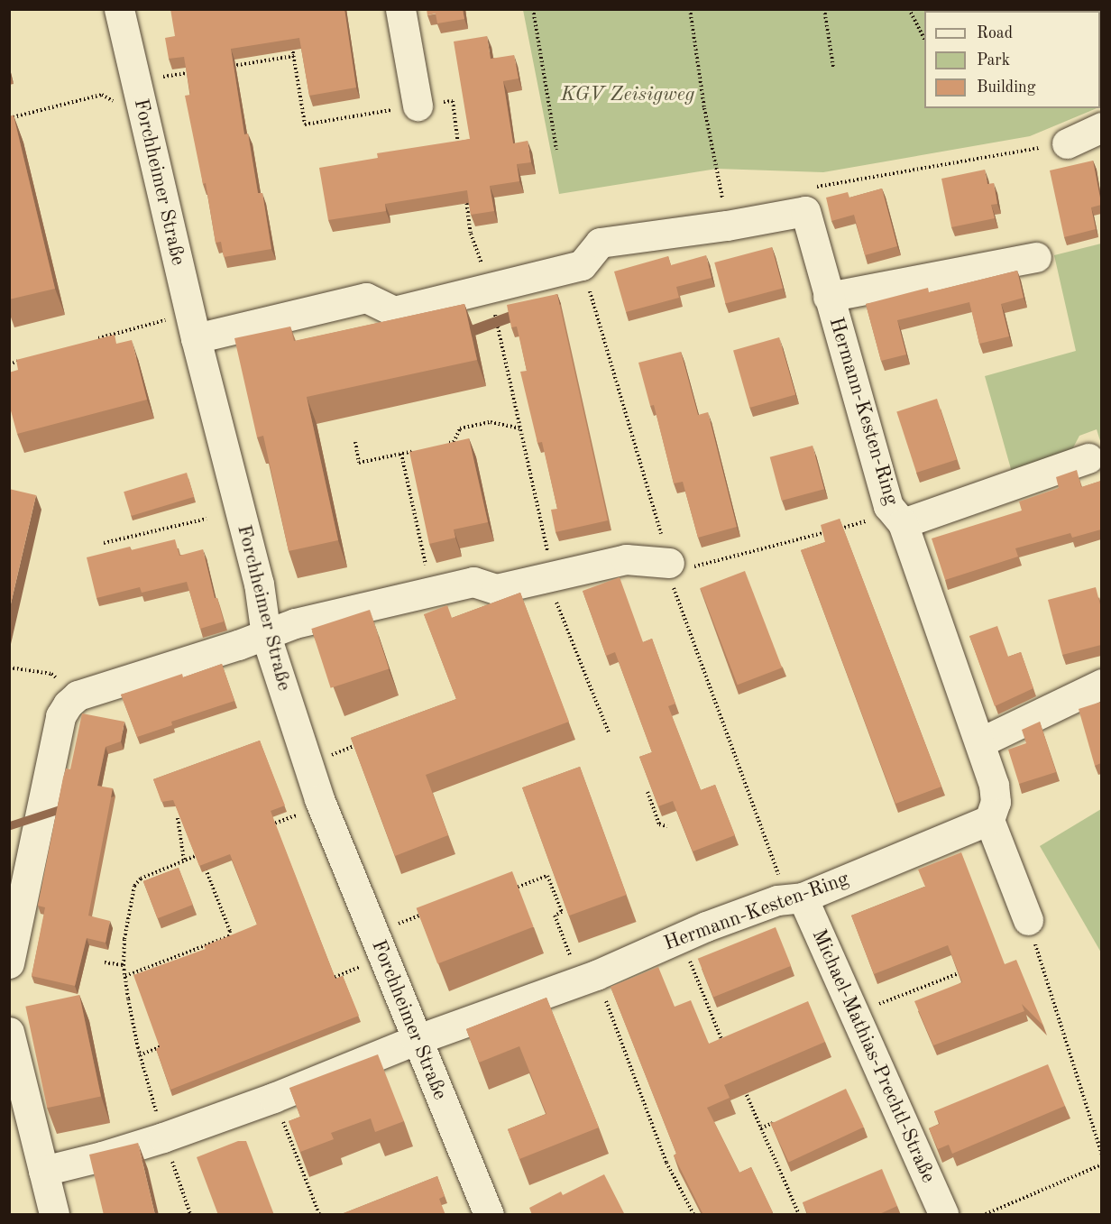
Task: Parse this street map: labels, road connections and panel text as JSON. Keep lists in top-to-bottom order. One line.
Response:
{"streets":{"street":["Forchheimer Straße","Hermann-Kesten-Ring","Michael-Mathias-Prechtl-Straße"]},"crossings":[["Forchheimer Straße","Hermann-Kesten-Ring"],["Hermann-Kesten-Ring","Michael-Mathias-Prechtl-Straße"]],"parks":["KGV Zeisigweg"],"legend":["Road","Park","Building"]}
